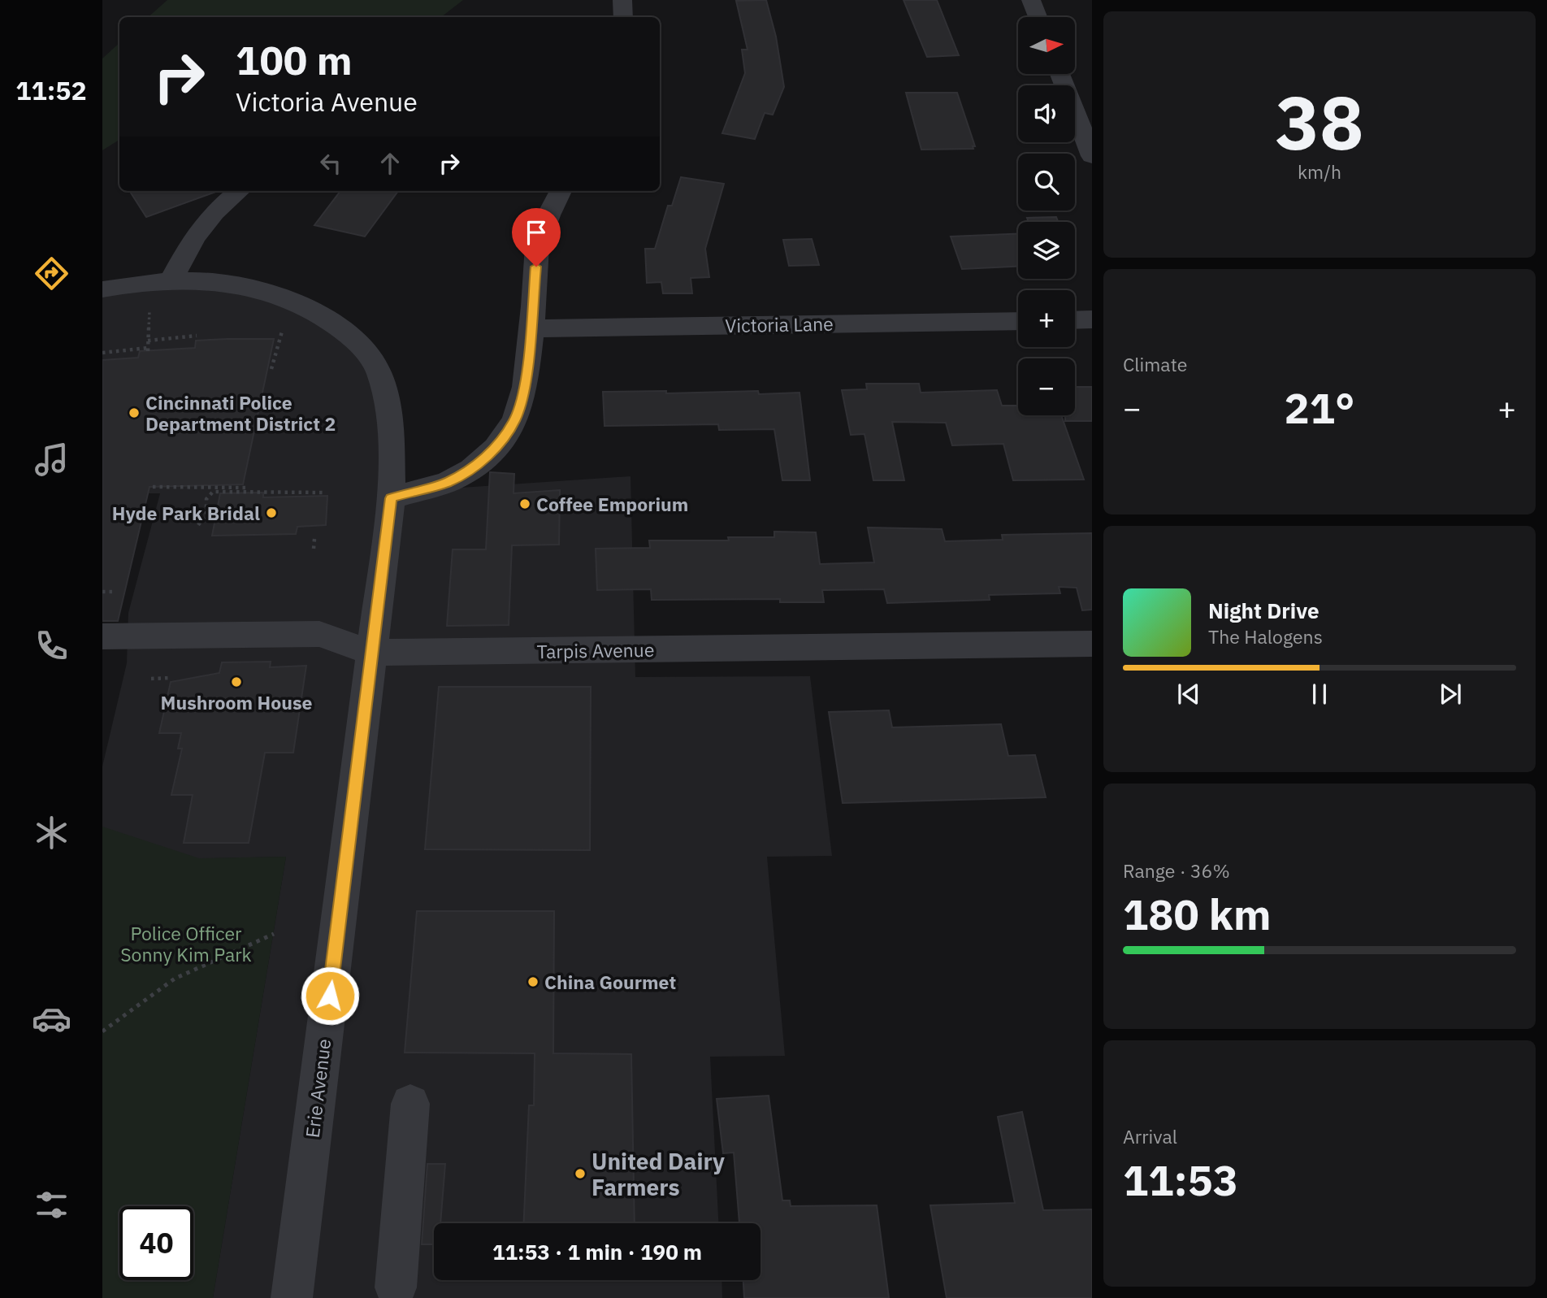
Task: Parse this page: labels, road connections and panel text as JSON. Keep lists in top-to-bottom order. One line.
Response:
{"streets":{"street":["Victoria Lane","Tarpis Avenue","Erie Avenue"]},"crossings":[["Tarpis Avenue","Erie Avenue"]],"parks":["Police Officer Sonny Kim Park"],"places":["Cincinnati Police Department District 2","Coffee Emporium","Hyde Park Bridal","Mushroom House","China Gourmet","United Dairy Farmers"],"north":"right","page":{"tabs":"11:52","tile":[["38","km/h"],"Climate",["Range · 36%","180 km"],["Arrival","11:53"]],"map_buttons":["+","−"],"turn":["100 m","Victoria Avenue"],"heat":["−","21°","+"],"song":["Night Drive","The Halogens"],"limit":"40","trip":"11:53 · 1 min · 190 m"}}
